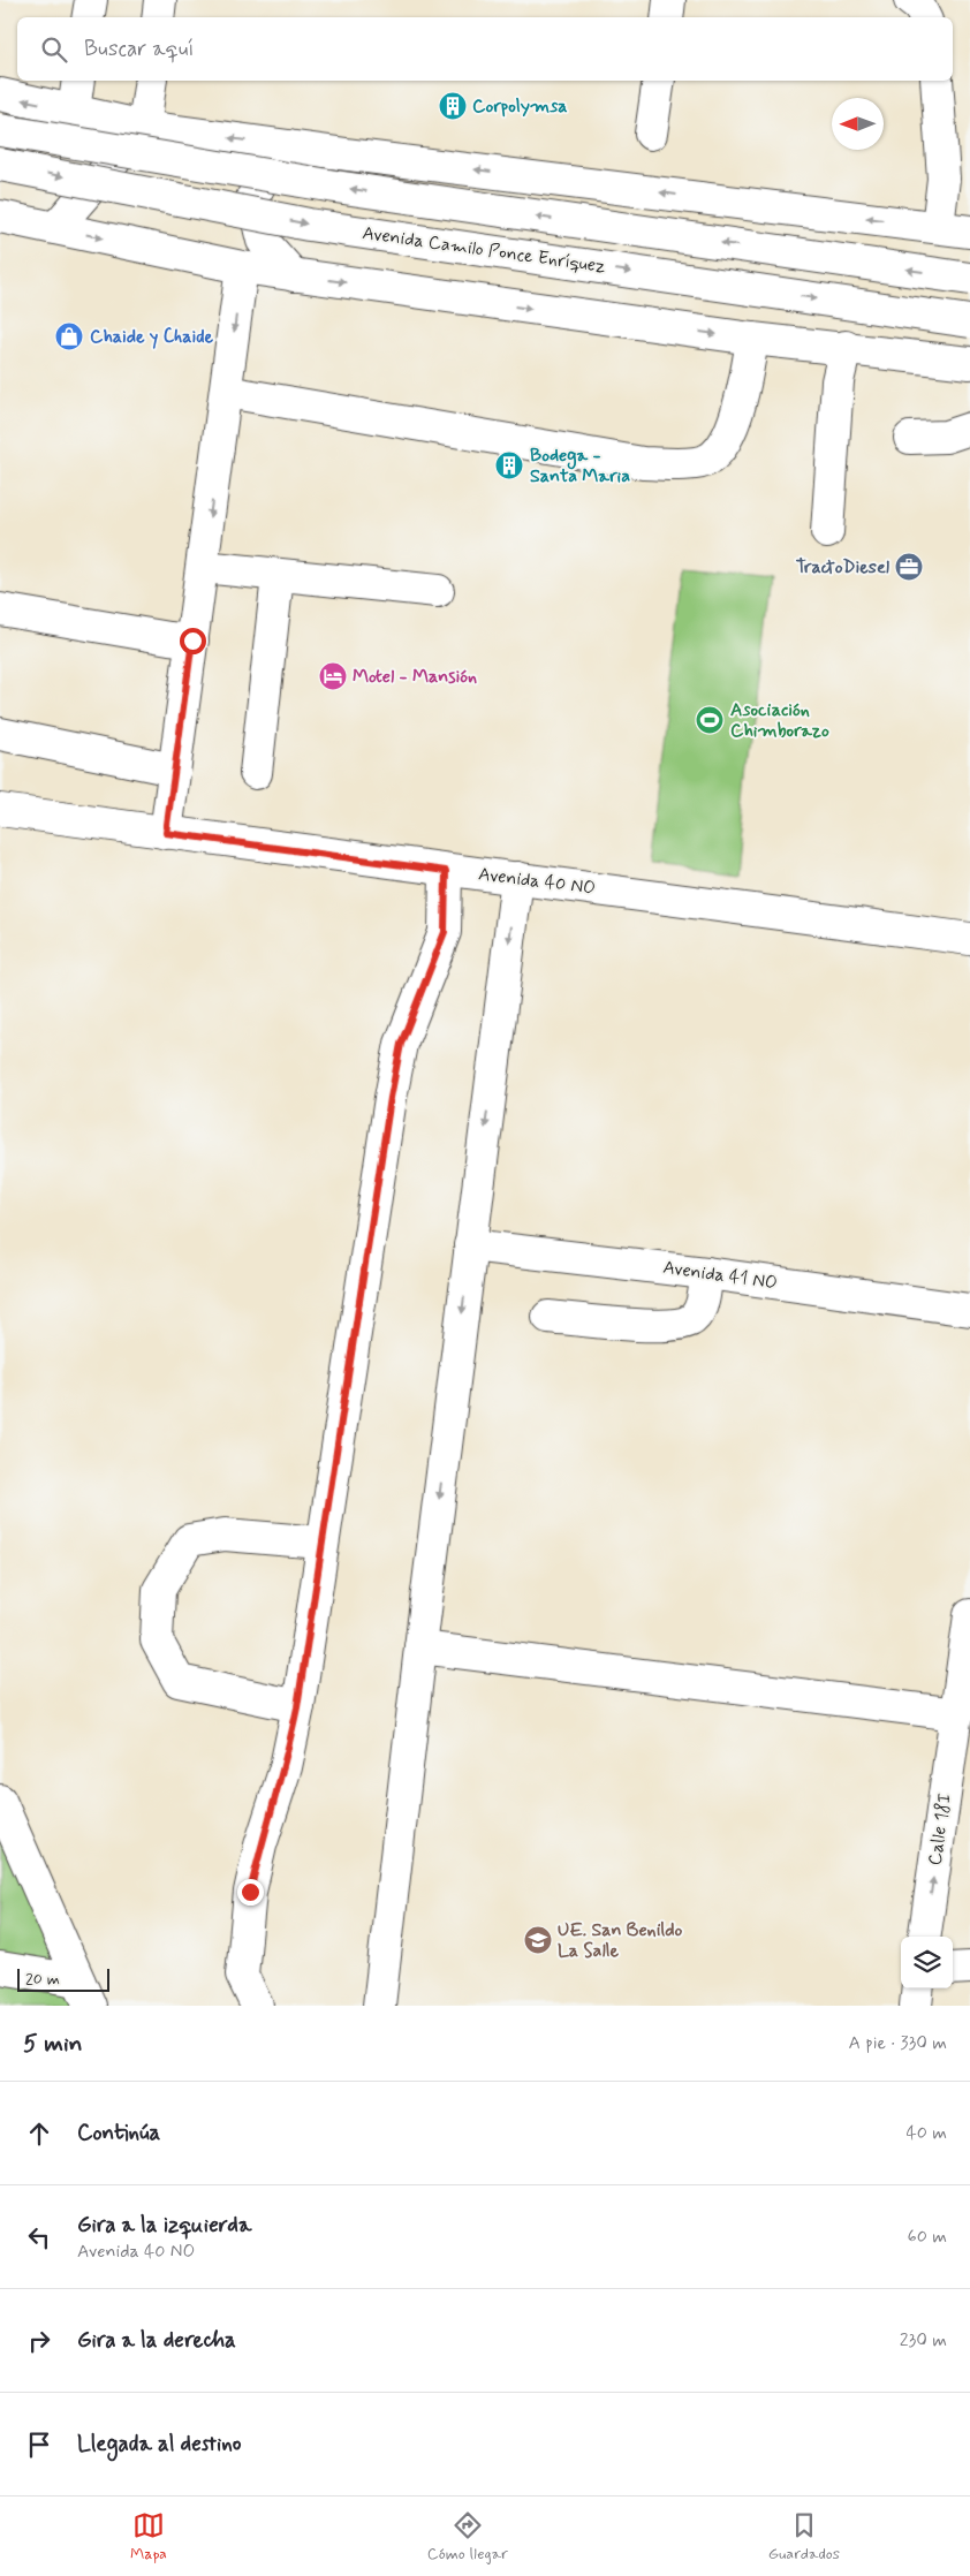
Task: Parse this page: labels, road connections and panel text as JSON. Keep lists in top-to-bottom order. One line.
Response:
{"streets":{"street":["Avenida Camilo Ponce Enríquez","Avenida 40 NO","Avenida 41 NO","Calle 18I"]},"one_way":["Calle 18I"],"places":{"building":["Corpolymsa","Bodega - Santa Maria"],"shop":["Chaide y Chaide"],"office":["TractoDiesel"],"hotel":["Motel - Mansión"],"sports":["Asociación Chimborazo"],"school or university":["UE. San Benildo La Salle"]},"scale_bar":"20 m","north":"left","page":{"search":"Buscar aquí","scale":"20 m","heading":["5 min","A pie · 330 m"],"list":[["Continúa","40 m"],["Gira a la izquierda","Avenida 40 NO","60 m"],["Gira a la derecha","230 m"],"Llegada al destino"],"nav":["Mapa","Cómo llegar","Guardados"]}}
